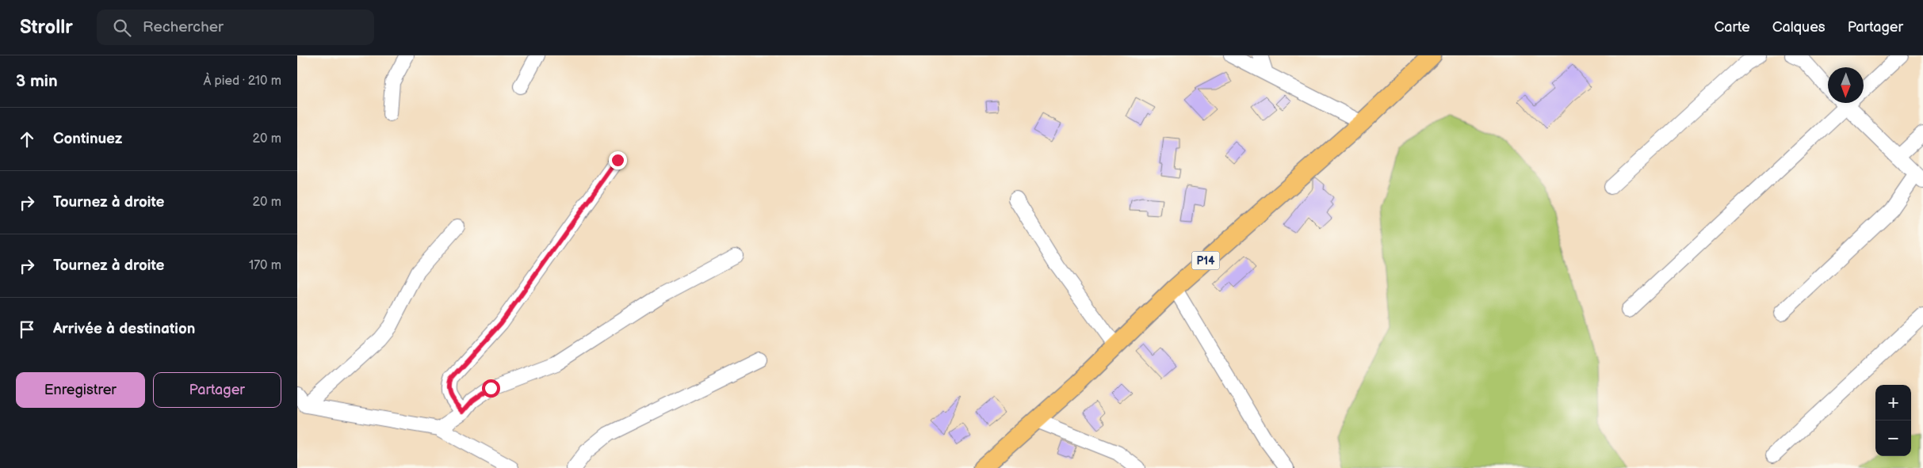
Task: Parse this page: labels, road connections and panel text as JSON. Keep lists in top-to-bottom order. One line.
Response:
{"streets":{"main road":["P14"]},"north":"bottom","page":{"header":"Strollr","search":"Rechercher","nav":["Carte","Calques","Partager"],"heading":["3 min","À pied · 210 m"],"list":[["Continuez","20 m"],["Tournez à droite","20 m"],["Tournez à droite","170 m"],"Arrivée à destination"],"buttons":["Enregistrer","Partager"],"map_buttons":["+","−"]}}
